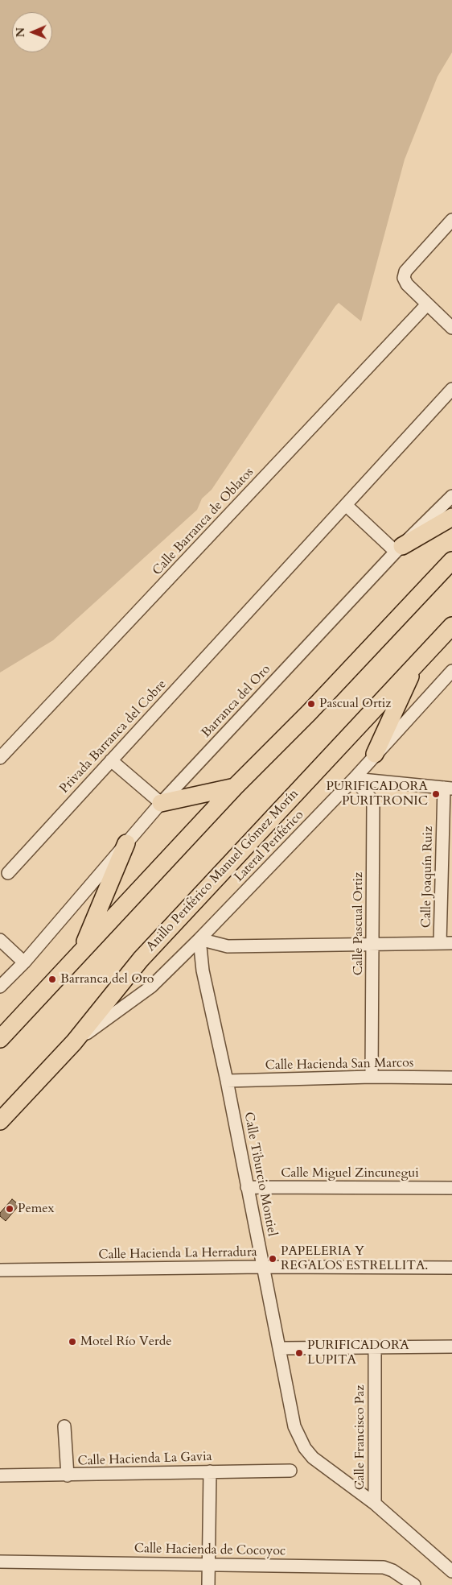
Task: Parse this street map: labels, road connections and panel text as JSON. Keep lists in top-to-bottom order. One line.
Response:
{"streets":{"highway":["Anillo Periférico Manuel Gómez Morín"],"street":["Calle Barranca de Oblatos","Barranca del Oro","Privada Barranca del Cobre","Lateral Periférico","Calle Joaquín Ruiz","Calle Pascual Ortiz","Calle Hacienda San Marcos","Calle Miguel Zincunegui","Calle Tiburcio Montiel","Calle Hacienda La Herradura","Calle Francisco Paz","Calle Hacienda La Gavia","Calle Hacienda de Cocoyoc"]},"crossings":[["Lateral Periférico","Anillo Periférico Manuel Gómez Morín"],["Lateral Periférico","Calle Pascual Ortiz"],["Lateral Periférico","Calle Tiburcio Montiel"],["Calle Pascual Ortiz","Calle Hacienda San Marcos"],["Calle Hacienda San Marcos","Calle Tiburcio Montiel"],["Calle Miguel Zincunegui","Calle Tiburcio Montiel"],["Calle Tiburcio Montiel","Calle Hacienda La Herradura"],["Calle Tiburcio Montiel","Calle Francisco Paz"]],"places":["Pascual Ortiz","PURIFICADORA PURITRONIC","Barranca del Oro","Pemex","PAPELERIA Y REGALOS ESTRELLITA.","Motel Río Verde","PURIFICADORA LUPITA"],"north":"left"}
